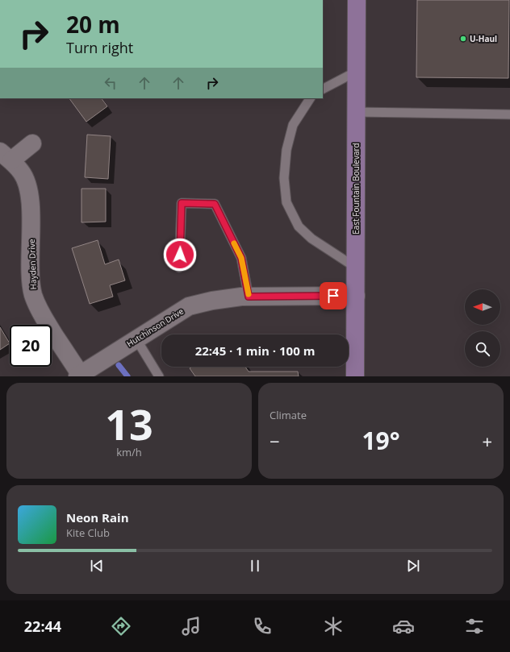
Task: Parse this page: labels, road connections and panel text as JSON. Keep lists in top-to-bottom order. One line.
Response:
{"streets":{"main road":["East Fountain Boulevard"],"street":["Hayden Drive","Hutchinson Drive"]},"crossings":[["East Fountain Boulevard","Hutchinson Drive"],["Hayden Drive","Hutchinson Drive"]],"places":["U-Haul"],"north":"left","page":{"turn":["20 m","Turn right"],"limit":"20","trip":"22:45 · 1 min · 100 m","tile":[["13","km/h"],"Climate"],"heat":["−","19°","+"],"song":["Neon Rain","Kite Club"],"tabs":"22:44"}}
